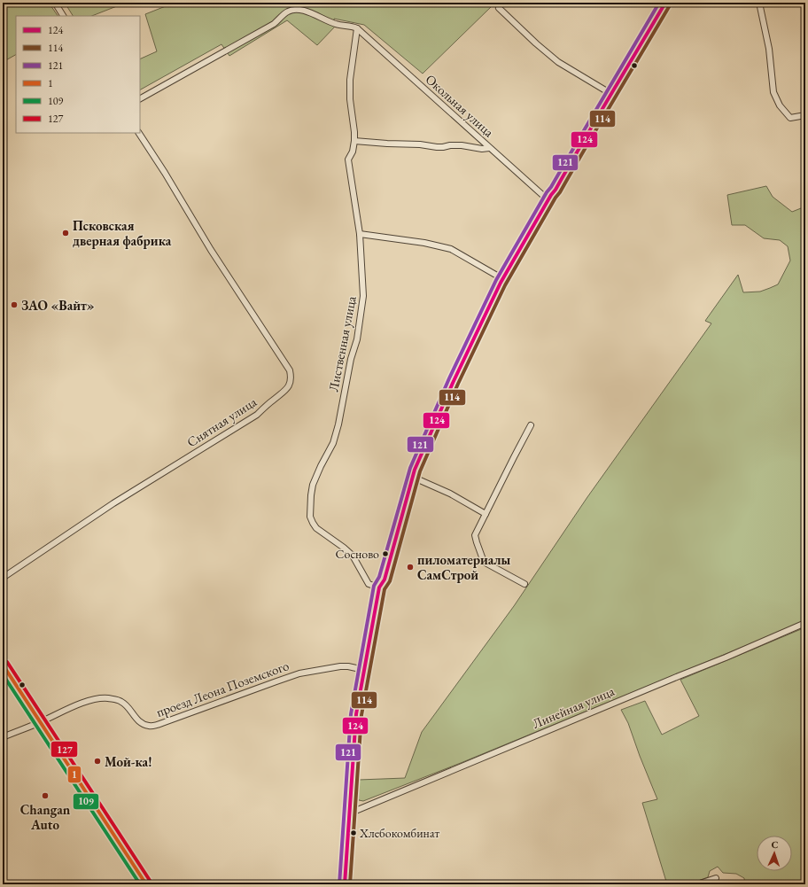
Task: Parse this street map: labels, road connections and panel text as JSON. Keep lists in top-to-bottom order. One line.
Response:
{"streets":{"street":["Окольная улица","Лиственная улица","Снятная улица","проезд Леона Поземского","Линейная улица"]},"crossings":[["Окольная улица","Лиственная улица"]],"places":["Псковская дверная фабрика","ЗАО «Вайт»","Сосново","пиломатериалы СамСтрой","Мой-ка!","Changan Auto","Хлебокомбинат"],"lines":["transit line 124","transit line 121","transit line 114","transit line 127","transit line 1","transit line 109"],"legend":["124","114","121","1","109","127"],"north":"top"}
